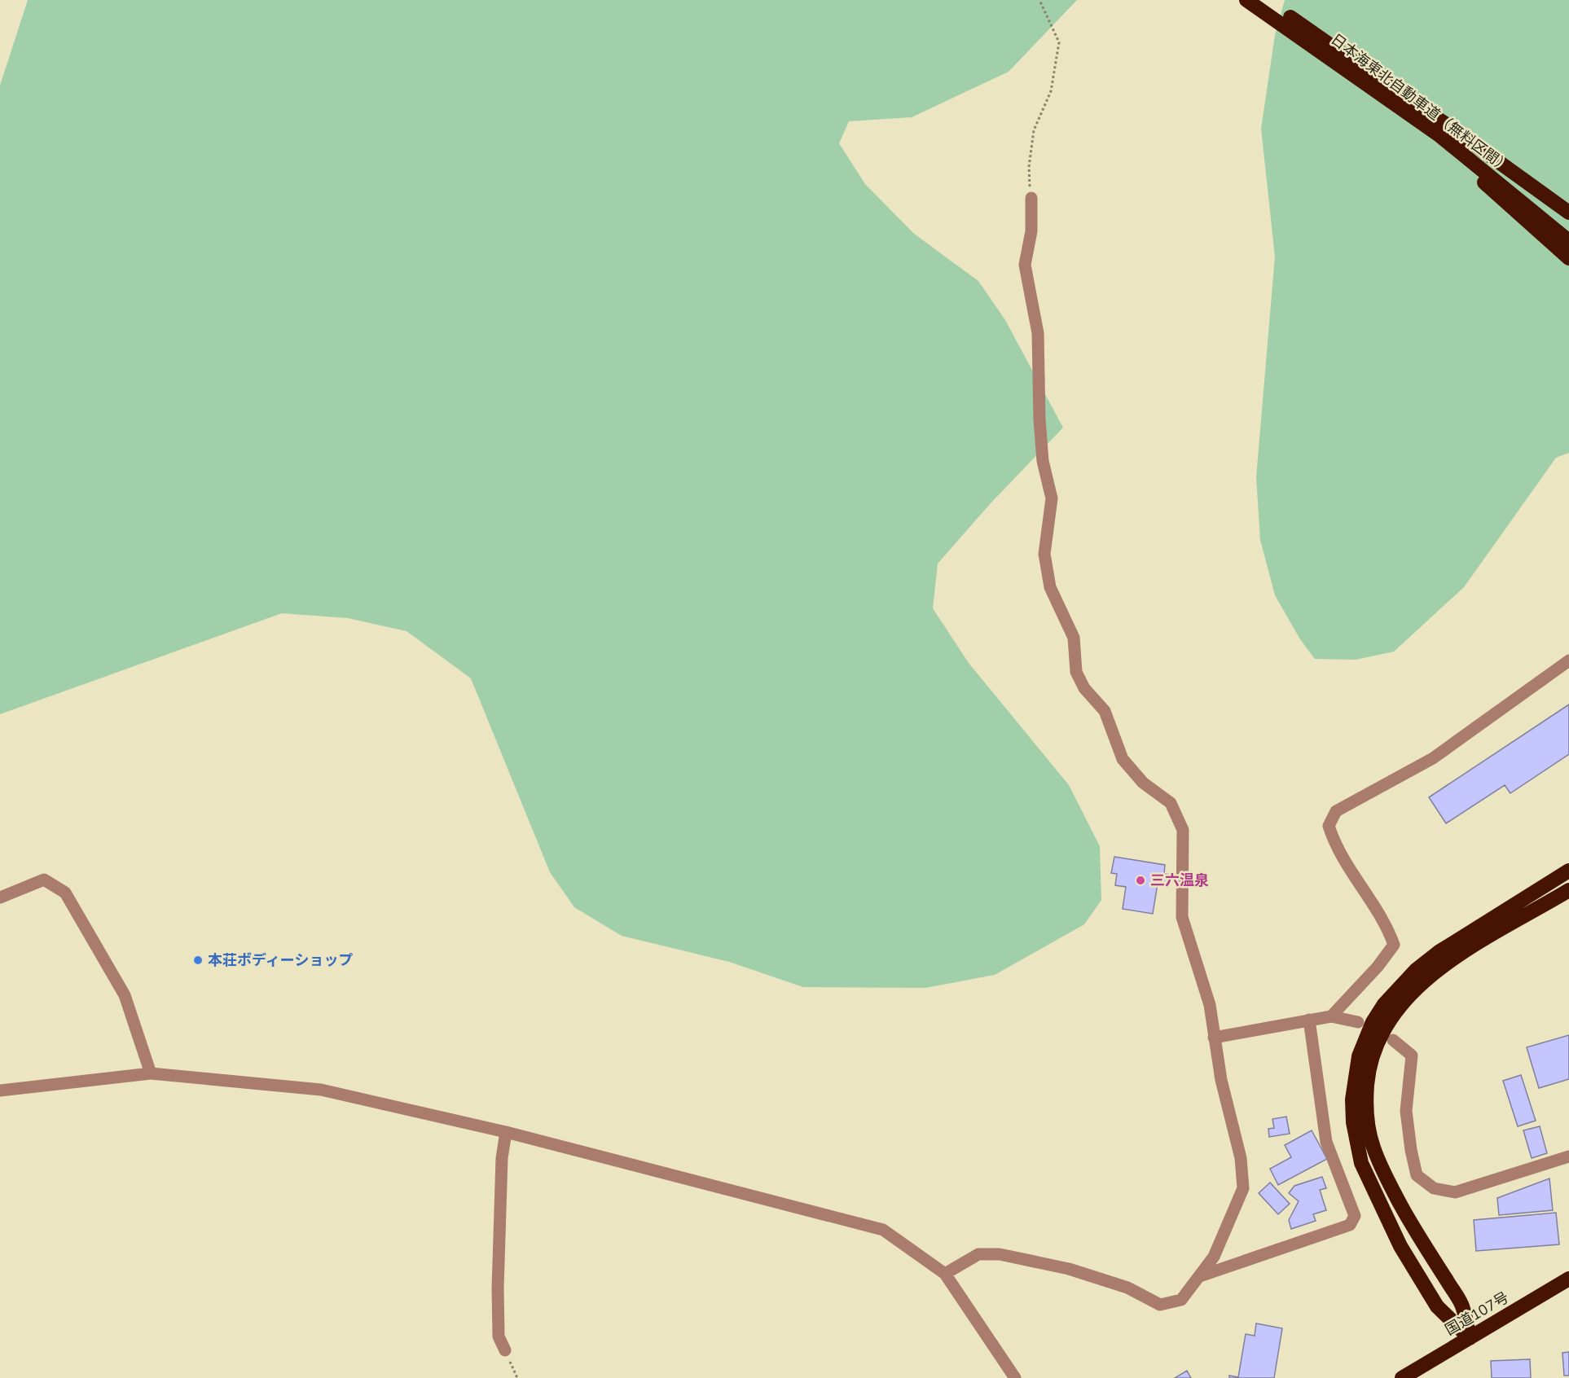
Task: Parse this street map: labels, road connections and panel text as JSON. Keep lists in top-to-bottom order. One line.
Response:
{"streets":{"highway":["日本海東北自動車道（無料区間）","国道107号"]},"places":["三六温泉","本荘ボディーショップ"]}
